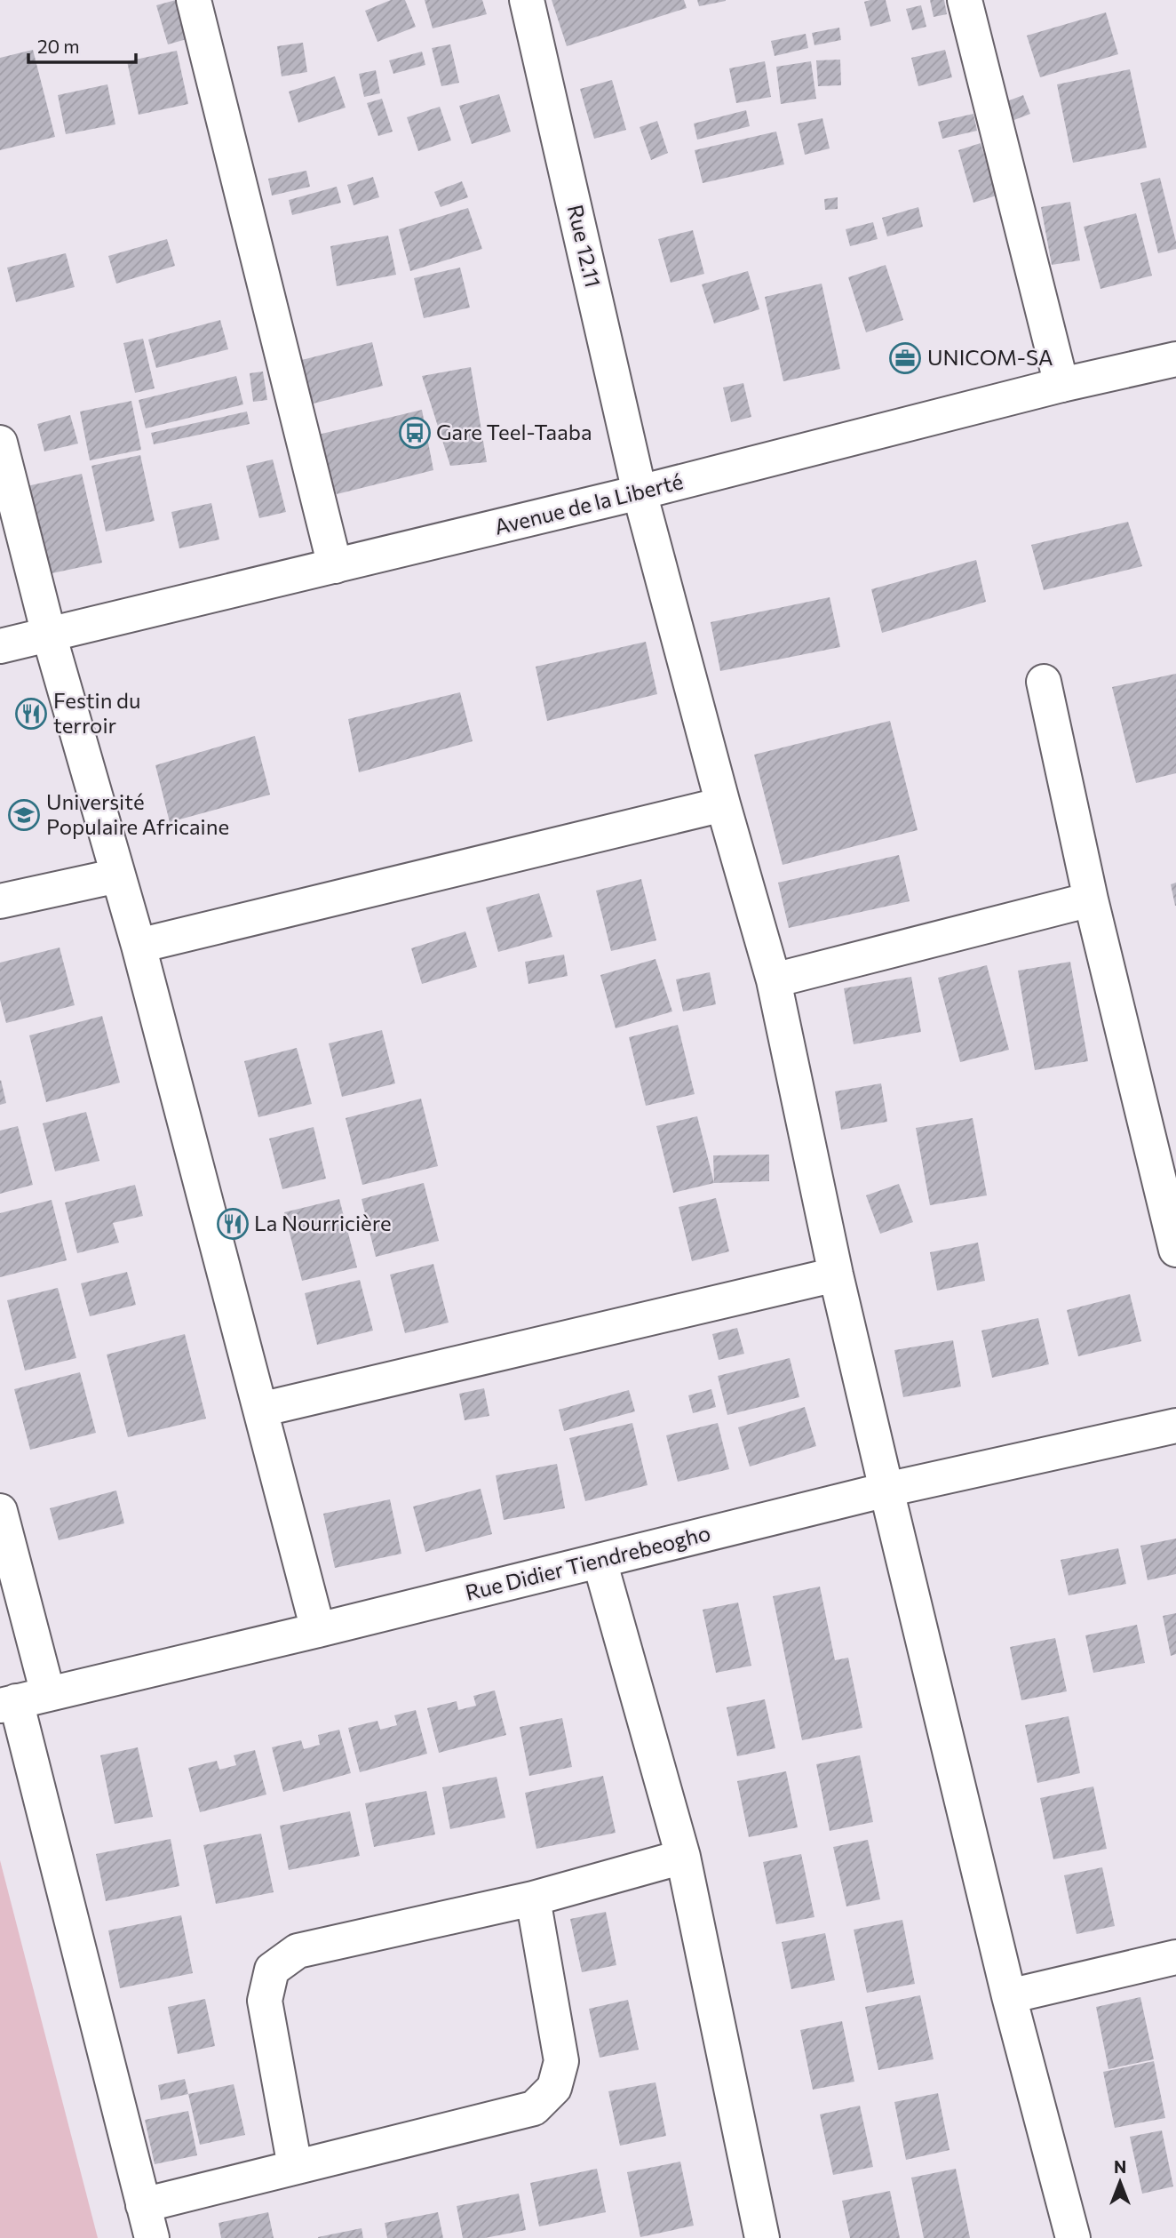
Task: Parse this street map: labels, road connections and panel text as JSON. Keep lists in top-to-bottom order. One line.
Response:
{"streets":{"street":["Rue 12.11","Avenue de la Liberté","Rue Didier Tiendrebeogho"]},"crossings":[["Rue 12.11","Avenue de la Liberté"],["Rue 12.11","Rue Didier Tiendrebeogho"]],"places":{"office":["UNICOM-SA"],"bus stop":["Gare Teel-Taaba"],"restaurant":["Festin du terroir","La Nourricière"],"school or university":["Université Populaire Africaine"]},"scale_bar":"20 m","north":"top"}
